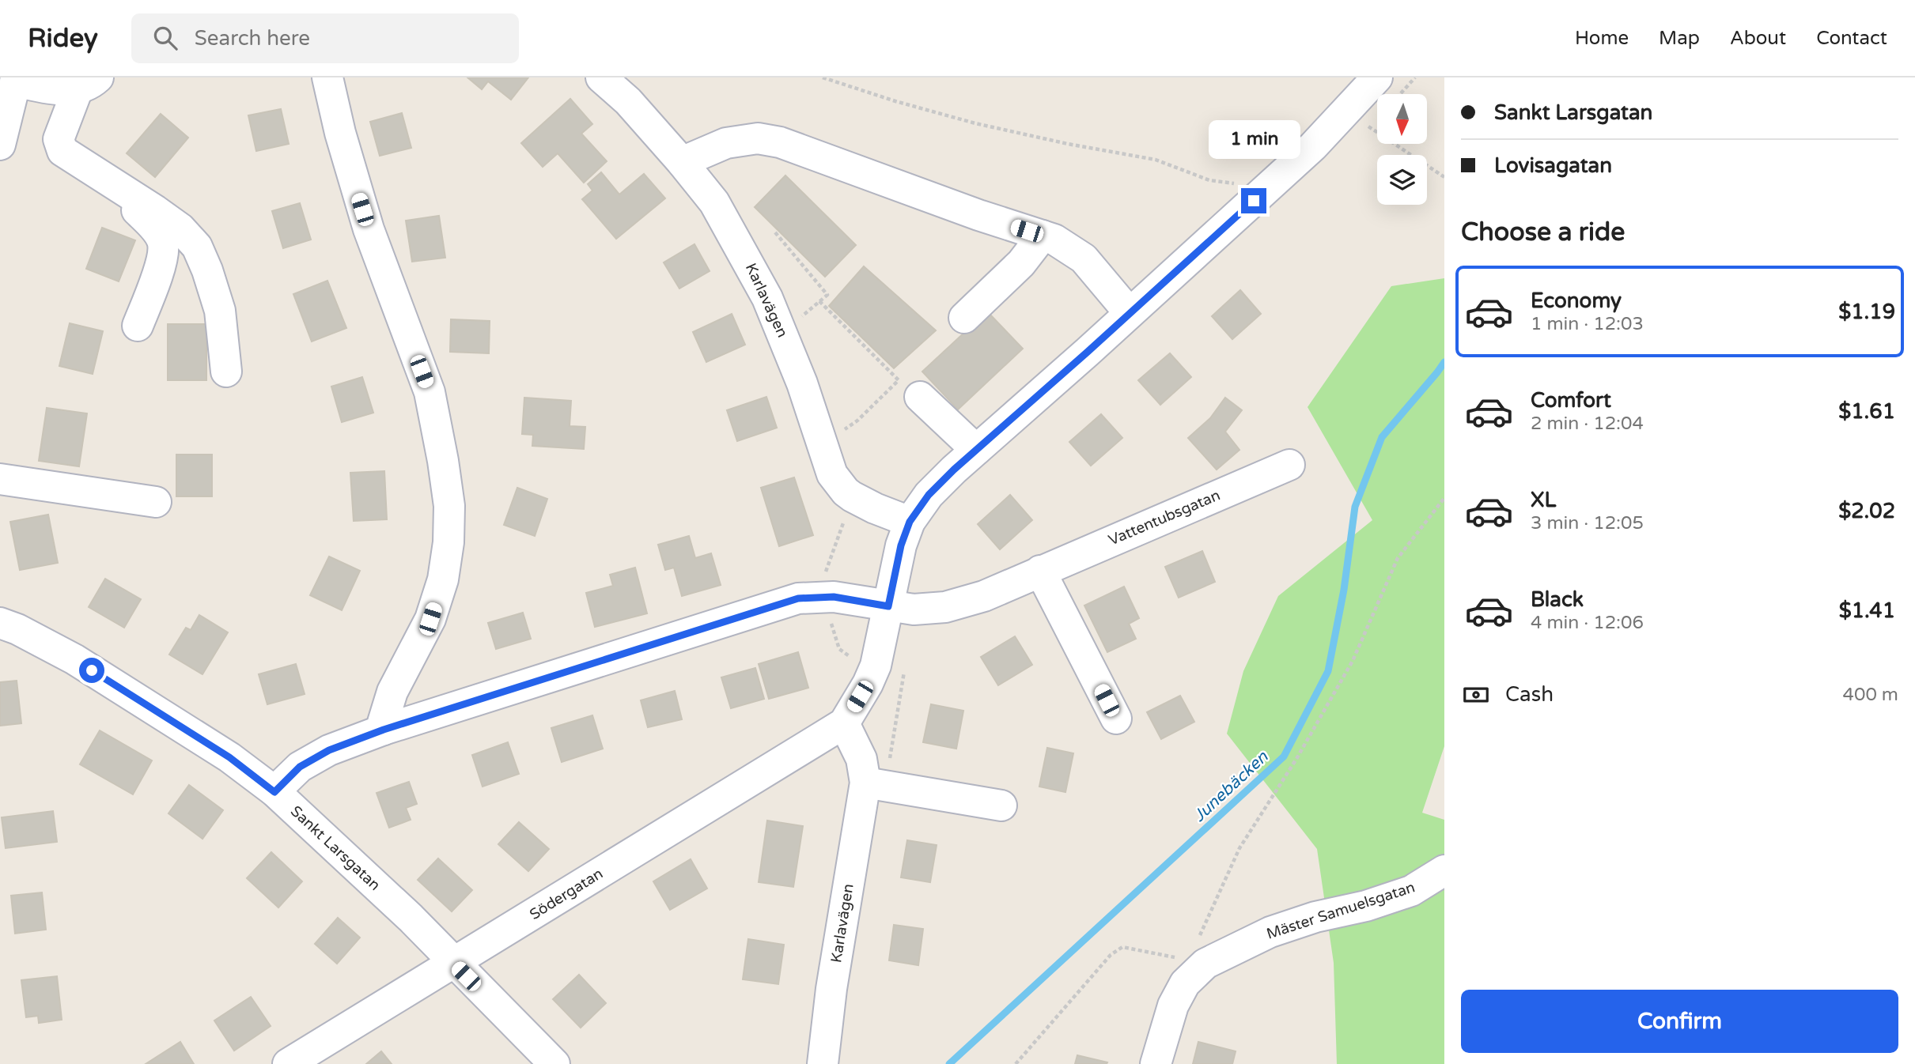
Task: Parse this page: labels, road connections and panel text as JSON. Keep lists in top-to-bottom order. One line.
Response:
{"streets":{"street":["Karlavägen","Vattentubsgatan","Sankt Larsgatan","Södergatan","Mäster Samuelsgatan"]},"crossings":[["Karlavägen","Södergatan"],["Vattentubsgatan","Sankt Larsgatan"],["Sankt Larsgatan","Södergatan"]],"water":["Junebäcken"],"north":"bottom","page":{"header":"Ridey","search":"Search here","nav":["Home","Map","About","Contact"],"banner":["Sankt Larsgatan","Lovisagatan"],"bubble":"1 min","heading":"Choose a ride","list":[{"name":"Economy","note":"1 min · 12:03","value":"$1.19"},{"name":"Comfort","note":"2 min · 12:04","value":"$1.61"},{"name":"XL","note":"3 min · 12:05","value":"$2.02"},{"name":"Black","note":"4 min · 12:06","value":"$1.41"}],"pay":["Cash","400 m"],"buttons":"Confirm"}}
